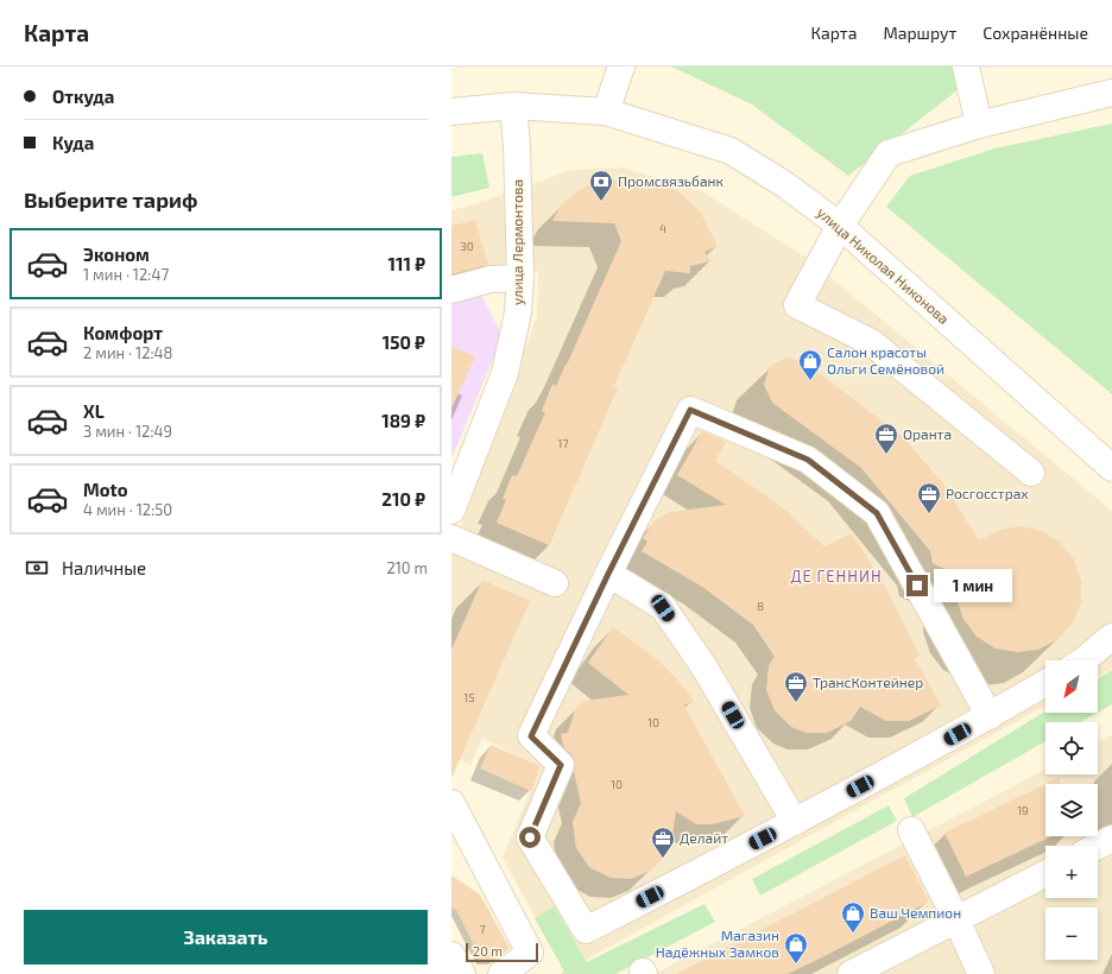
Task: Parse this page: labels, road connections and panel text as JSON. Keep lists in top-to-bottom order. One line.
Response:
{"streets":{"street":["улица Лермонтова","улица Николая Никонова"]},"crossings":[["улица Лермонтова","улица Николая Никонова"]],"districts":["ДЕ ГЕННИН"],"places":{"bank":["Промсвязьбанк"],"shop":["Салон красоты Ольги Семёновой","Ваш Чемпион","Магазин Надёжных Замков"],"office":["Оранта","Росгосстрах","ТрансКонтейнер","Делайт"]},"house_numbers":["4","30","17","8","15","10","10","19","7"],"scale_bar":"20 m","north":"bottom left","page":{"header":"Карта","nav":["Карта","Маршрут","Сохранённые"],"banner":["Откуда","Куда"],"heading":"Выберите тариф","list":[{"name":"Эконом","note":"1 мин · 12:47","value":"111 ₽"},{"name":"Комфорт","note":"2 мин · 12:48","value":"150 ₽"},{"name":"XL","note":"3 мин · 12:49","value":"189 ₽"},{"name":"Moto","note":"4 мин · 12:50","value":"210 ₽"}],"pay":["Наличные","210 m"],"bubble":"1 мин","map_buttons":["+","−"],"buttons":"Заказать","scale":"20 m"}}
